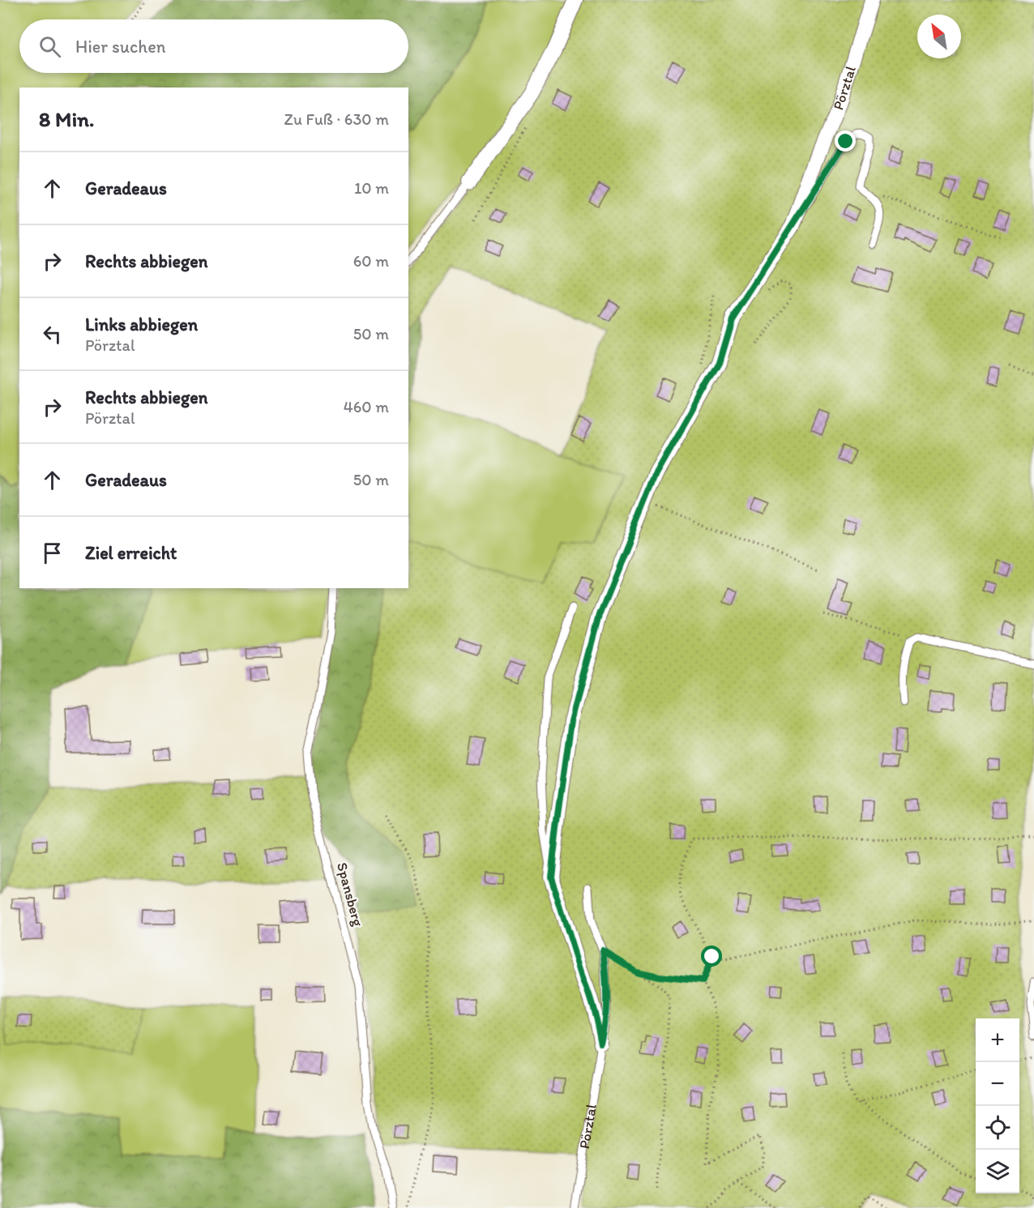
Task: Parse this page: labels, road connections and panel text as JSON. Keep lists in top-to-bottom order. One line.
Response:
{"streets":{"street":["Pörztal"],"lane":["Spansberg"]},"north":"top left","page":{"search":"Hier suchen","heading":["8 Min.","Zu Fuß · 630 m"],"list":[["Geradeaus","10 m"],["Rechts abbiegen","60 m"],["Links abbiegen","Pörztal","50 m"],["Rechts abbiegen","Pörztal","460 m"],["Geradeaus","50 m"],"Ziel erreicht"],"map_buttons":["+","−"]}}
